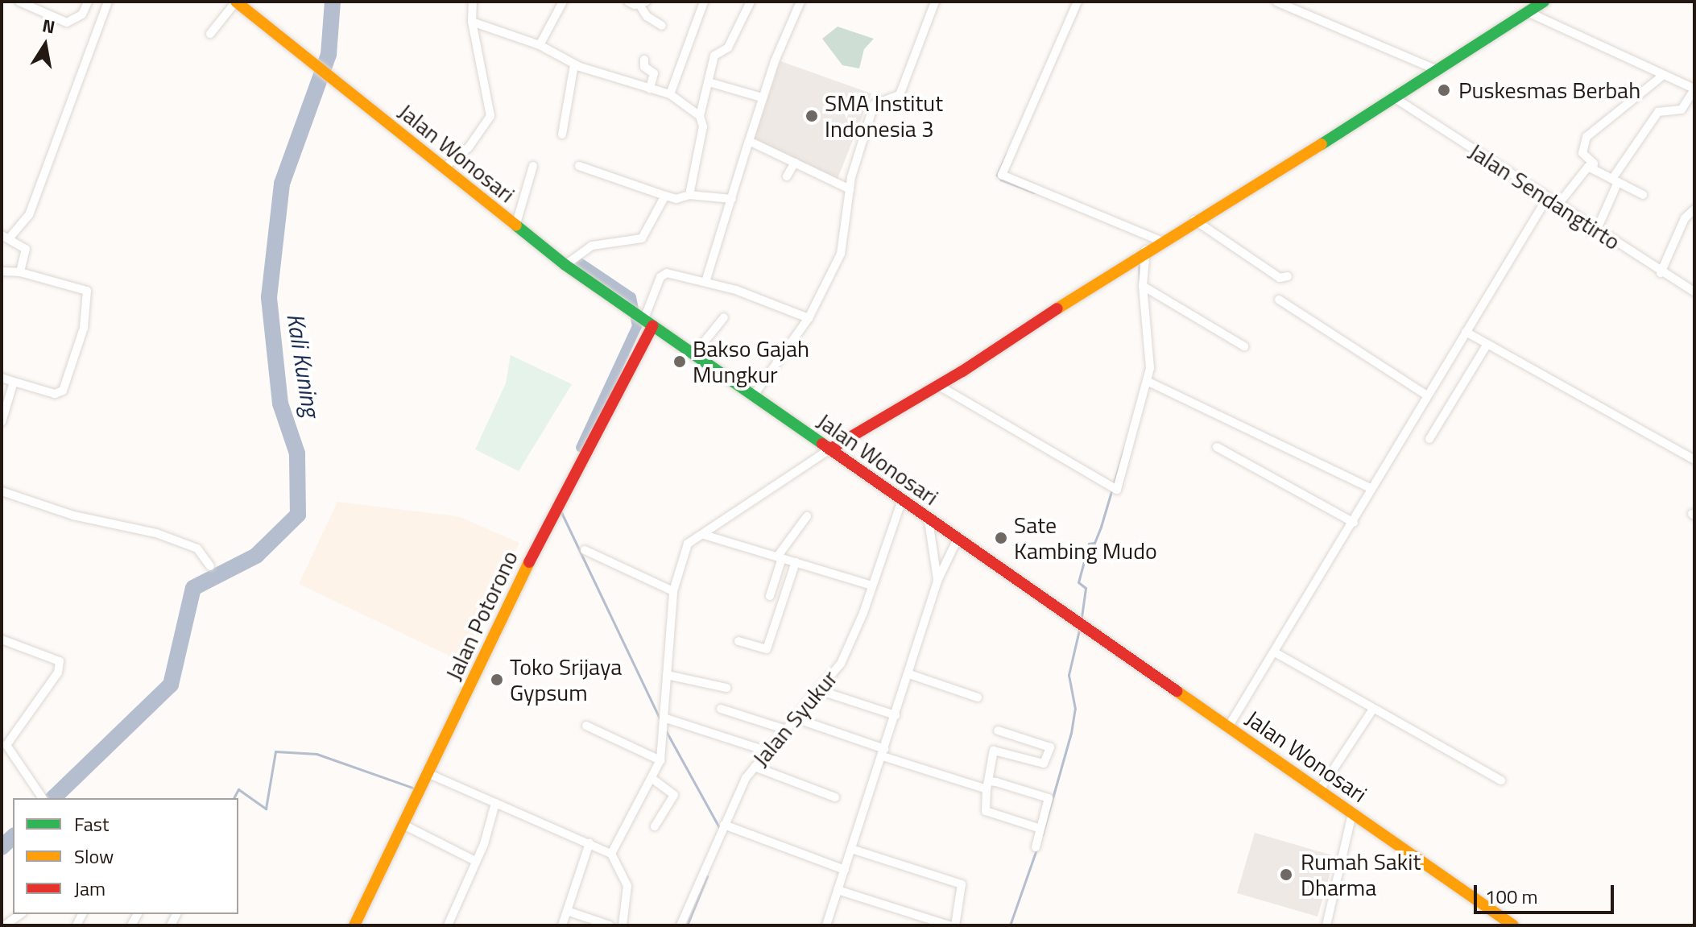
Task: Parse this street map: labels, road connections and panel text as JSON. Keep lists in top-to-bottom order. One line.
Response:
{"streets":{"main road":["Jalan Wonosari","Jalan Potorono"],"street":["Jalan Sendangtirto","Jalan Syukur"]},"crossings":[["Jalan Wonosari","Jalan Potorono"],["Jalan Wonosari","Jalan Syukur"]],"water":["Kali Kuning"],"places":["Puskesmas Berbah","SMA Institut Indonesia 3","Bakso Gajah Mungkur","Sate Kambing Mudo","Toko Srijaya Gypsum","Rumah Sakit Dharma"],"legend":["Fast","Slow","Jam"],"scale_bar":"100 m","north":"top"}
